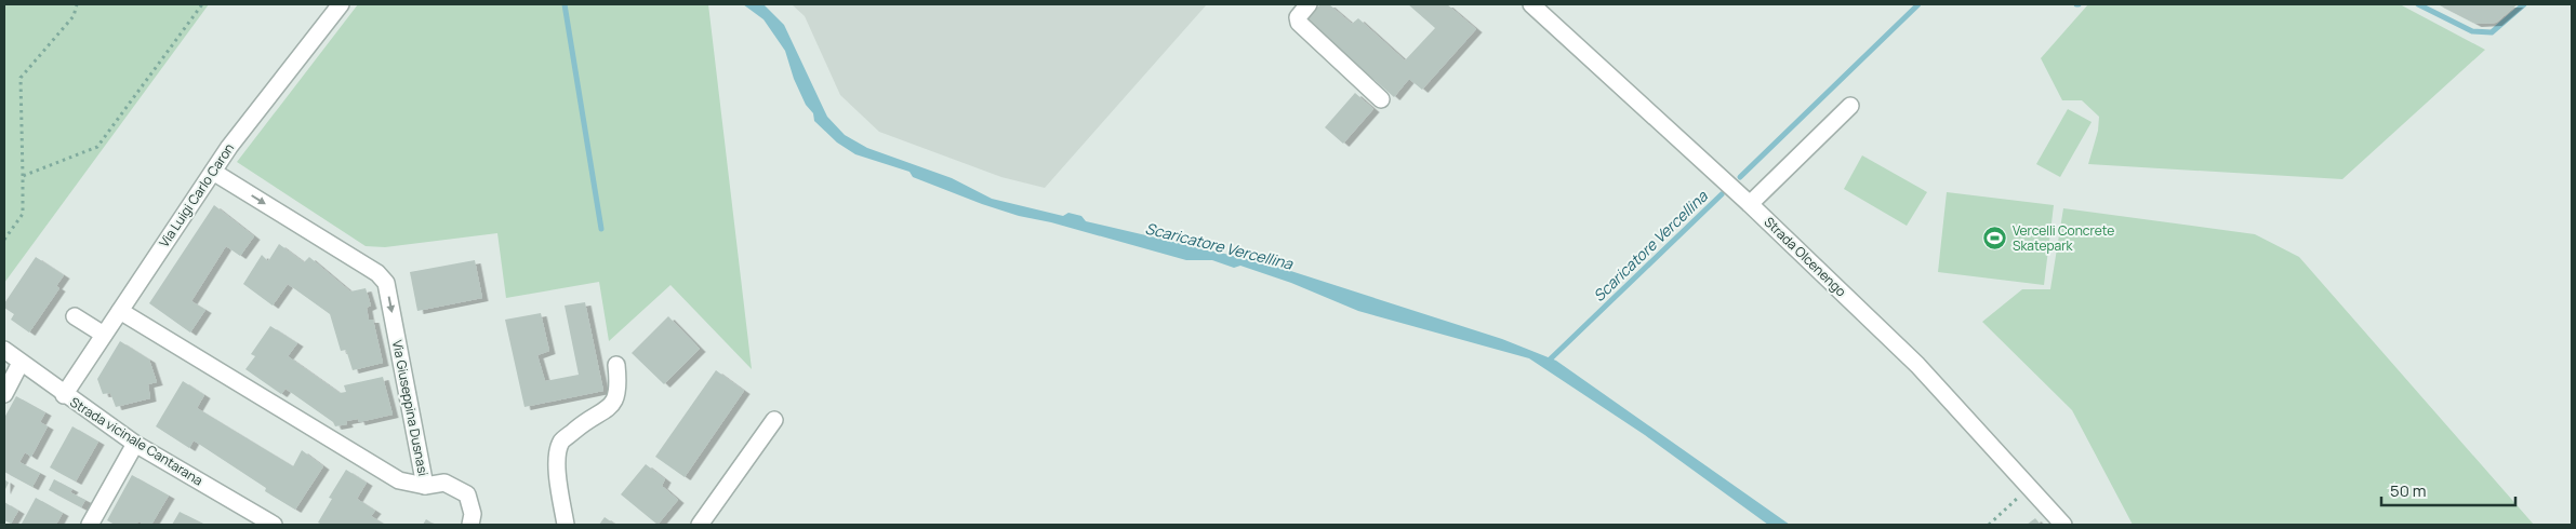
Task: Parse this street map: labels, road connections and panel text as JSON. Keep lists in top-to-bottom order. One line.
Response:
{"streets":{"street":["Via Luigi Carlo Caron","Strada Olcenengo","Via Giuseppina Dusnasi","Strada vicinale Cantarana"]},"crossings":[["Via Luigi Carlo Caron","Via Giuseppina Dusnasi"],["Via Luigi Carlo Caron","Strada vicinale Cantarana"]],"one_way":["Via Giuseppina Dusnasi"],"water":["Scaricatore Vercellina"],"places":{"sports":["Vercelli Concrete Skatepark"]},"scale_bar":"50 m"}
